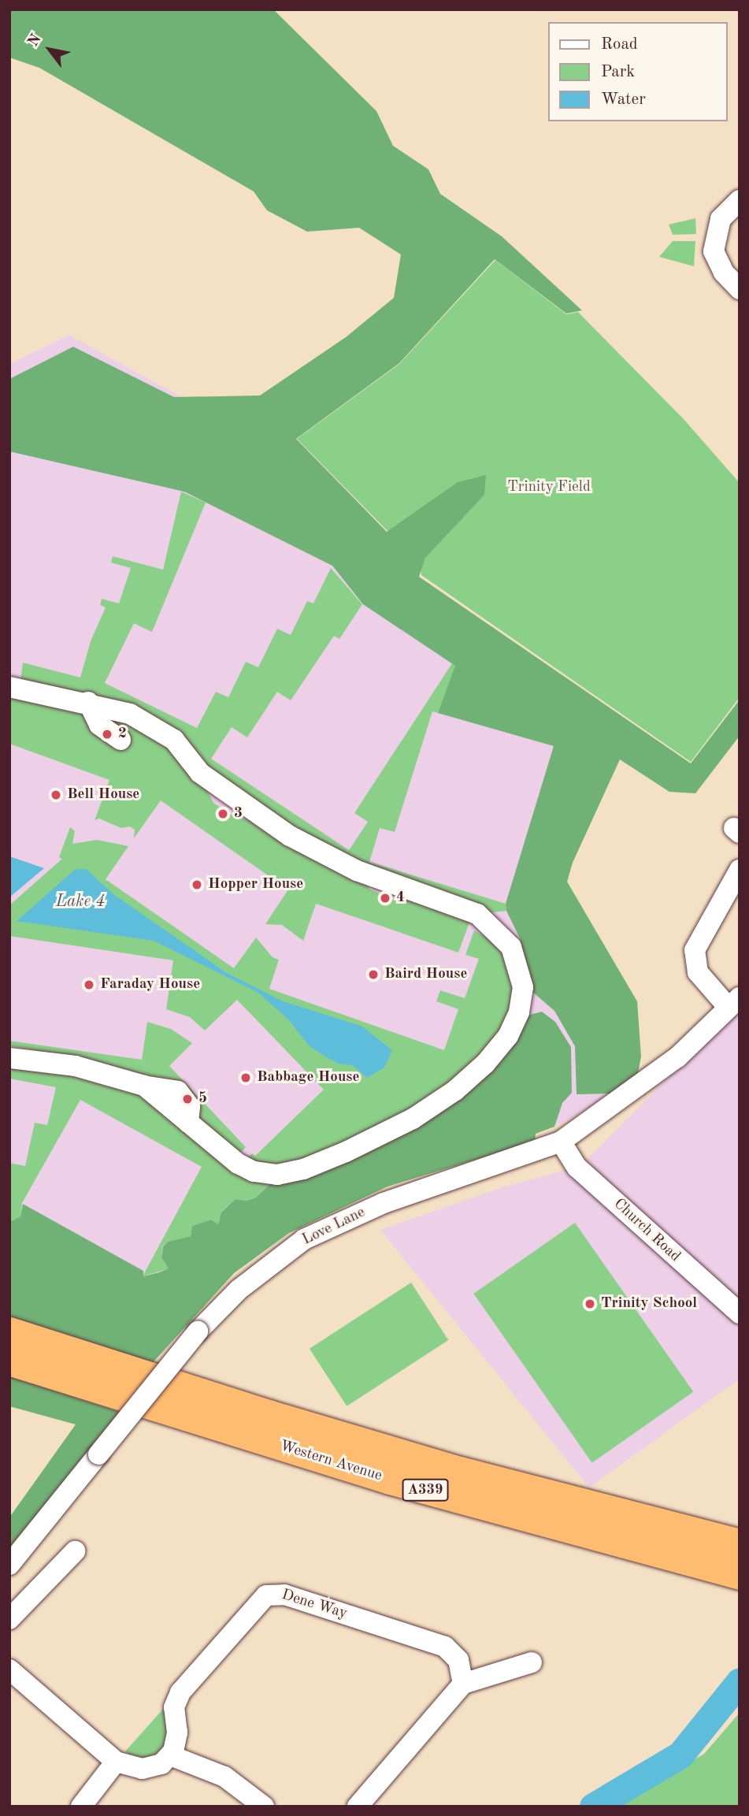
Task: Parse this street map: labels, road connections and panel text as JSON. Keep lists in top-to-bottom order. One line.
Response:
{"streets":{"highway":["Western Avenue","A339"],"street":["Love Lane","Church Road","Dene Way"]},"crossings":[["Love Lane","Church Road"]],"water":["Lake 4"],"parks":["Trinity Field"],"places":["2","Bell House","3","Hopper House","4","Baird House","Faraday House","Babbage House","5","Trinity School"],"legend":["Road","Park","Water"],"north":"top left"}
